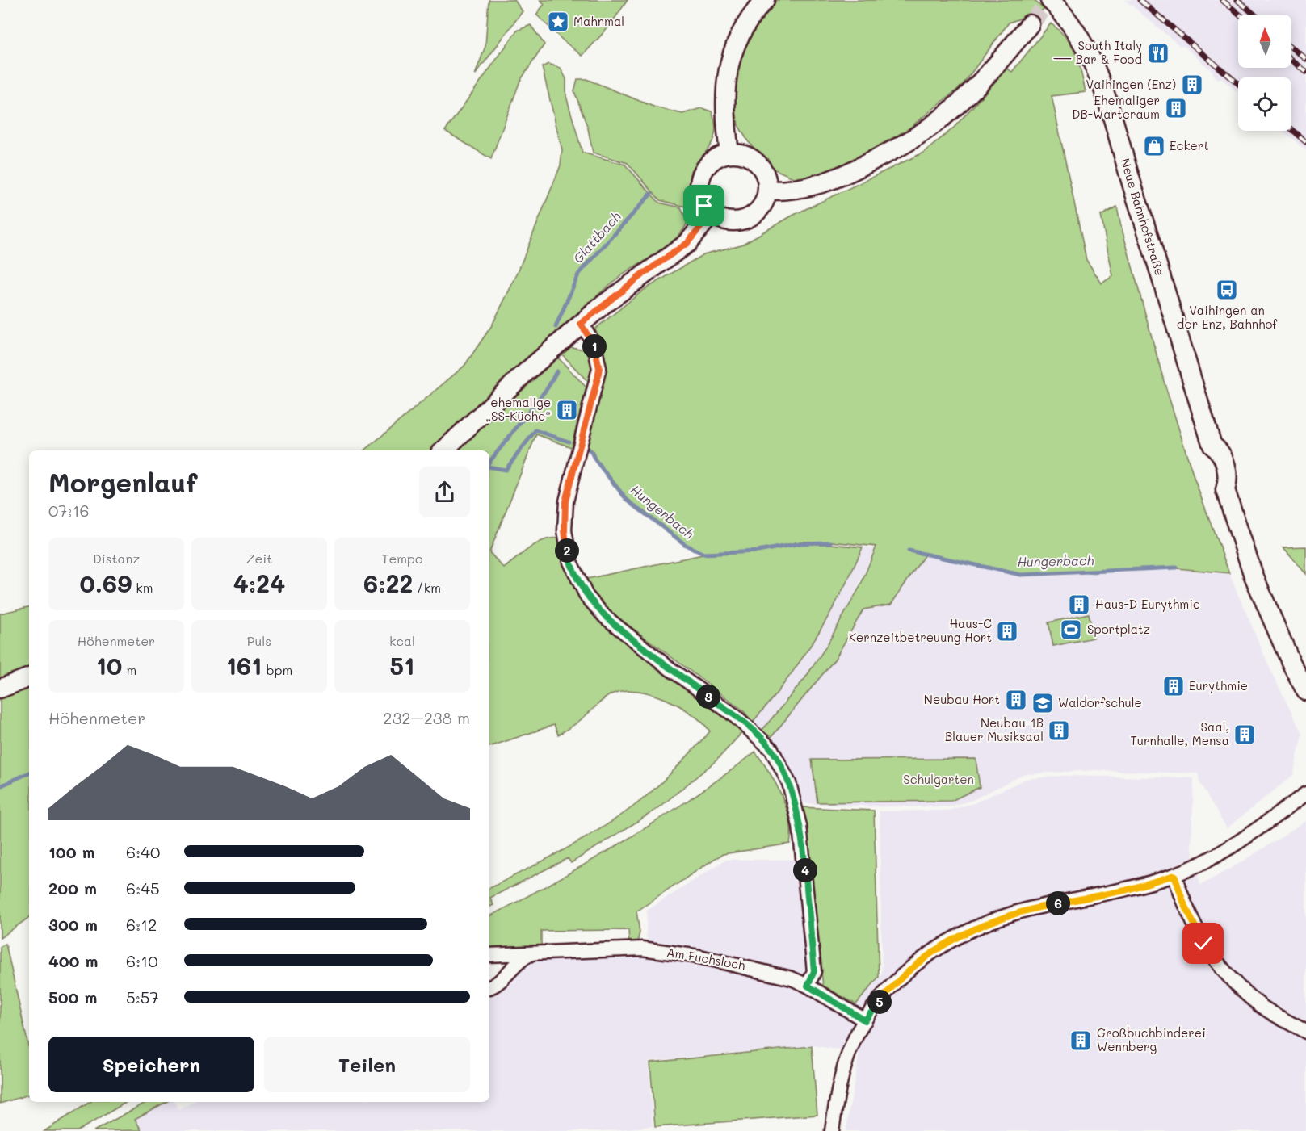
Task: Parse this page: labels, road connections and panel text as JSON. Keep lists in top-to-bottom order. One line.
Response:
{"streets":{"main road":["Neue Bahnhofstraße"],"street":["Am Fuchsloch"]},"water":["Glattbach","Hungerbach"],"parks":["Schulgarten"],"places":{"place":["Mahnmal"],"restaurant":["South Italy — Bar & Food"],"building":["Vaihingen (Enz)","Ehemaliger DB-Warteraum","ehemalige „SS-Küche“","Haus-D Eurythmie","Haus-C Kernzeitbetreuung Hort","Eurythmie","Neubau Hort","Neubau-1B Blauer Musiksaal","Saal, Turnhalle, Mensa","Großbuchbinderei Wennberg"],"shop":["Eckert"],"bus stop":["Vaihingen an der Enz, Bahnhof"],"sports":["Sportplatz"],"school or university":["Waldorfschule"]},"north":"top","page":{"pins":["1","2","3","4","6","5"],"heading":["Morgenlauf","07:16"],"stats":[["Distanz","0.69 km"],["Zeit","4:24"],["Tempo","6:22 /km"],["Höhenmeter","10 m"],["Puls","161 bpm"],["kcal","51"]],"chart":["Höhenmeter","232–238 m"],"list":[{"name":"100 m","note":"6:40"},{"name":"200 m","note":"6:45"},{"name":"300 m","note":"6:12"},{"name":"400 m","note":"6:10"},{"name":"500 m","note":"5:57"}],"buttons":["Speichern","Teilen"]}}
